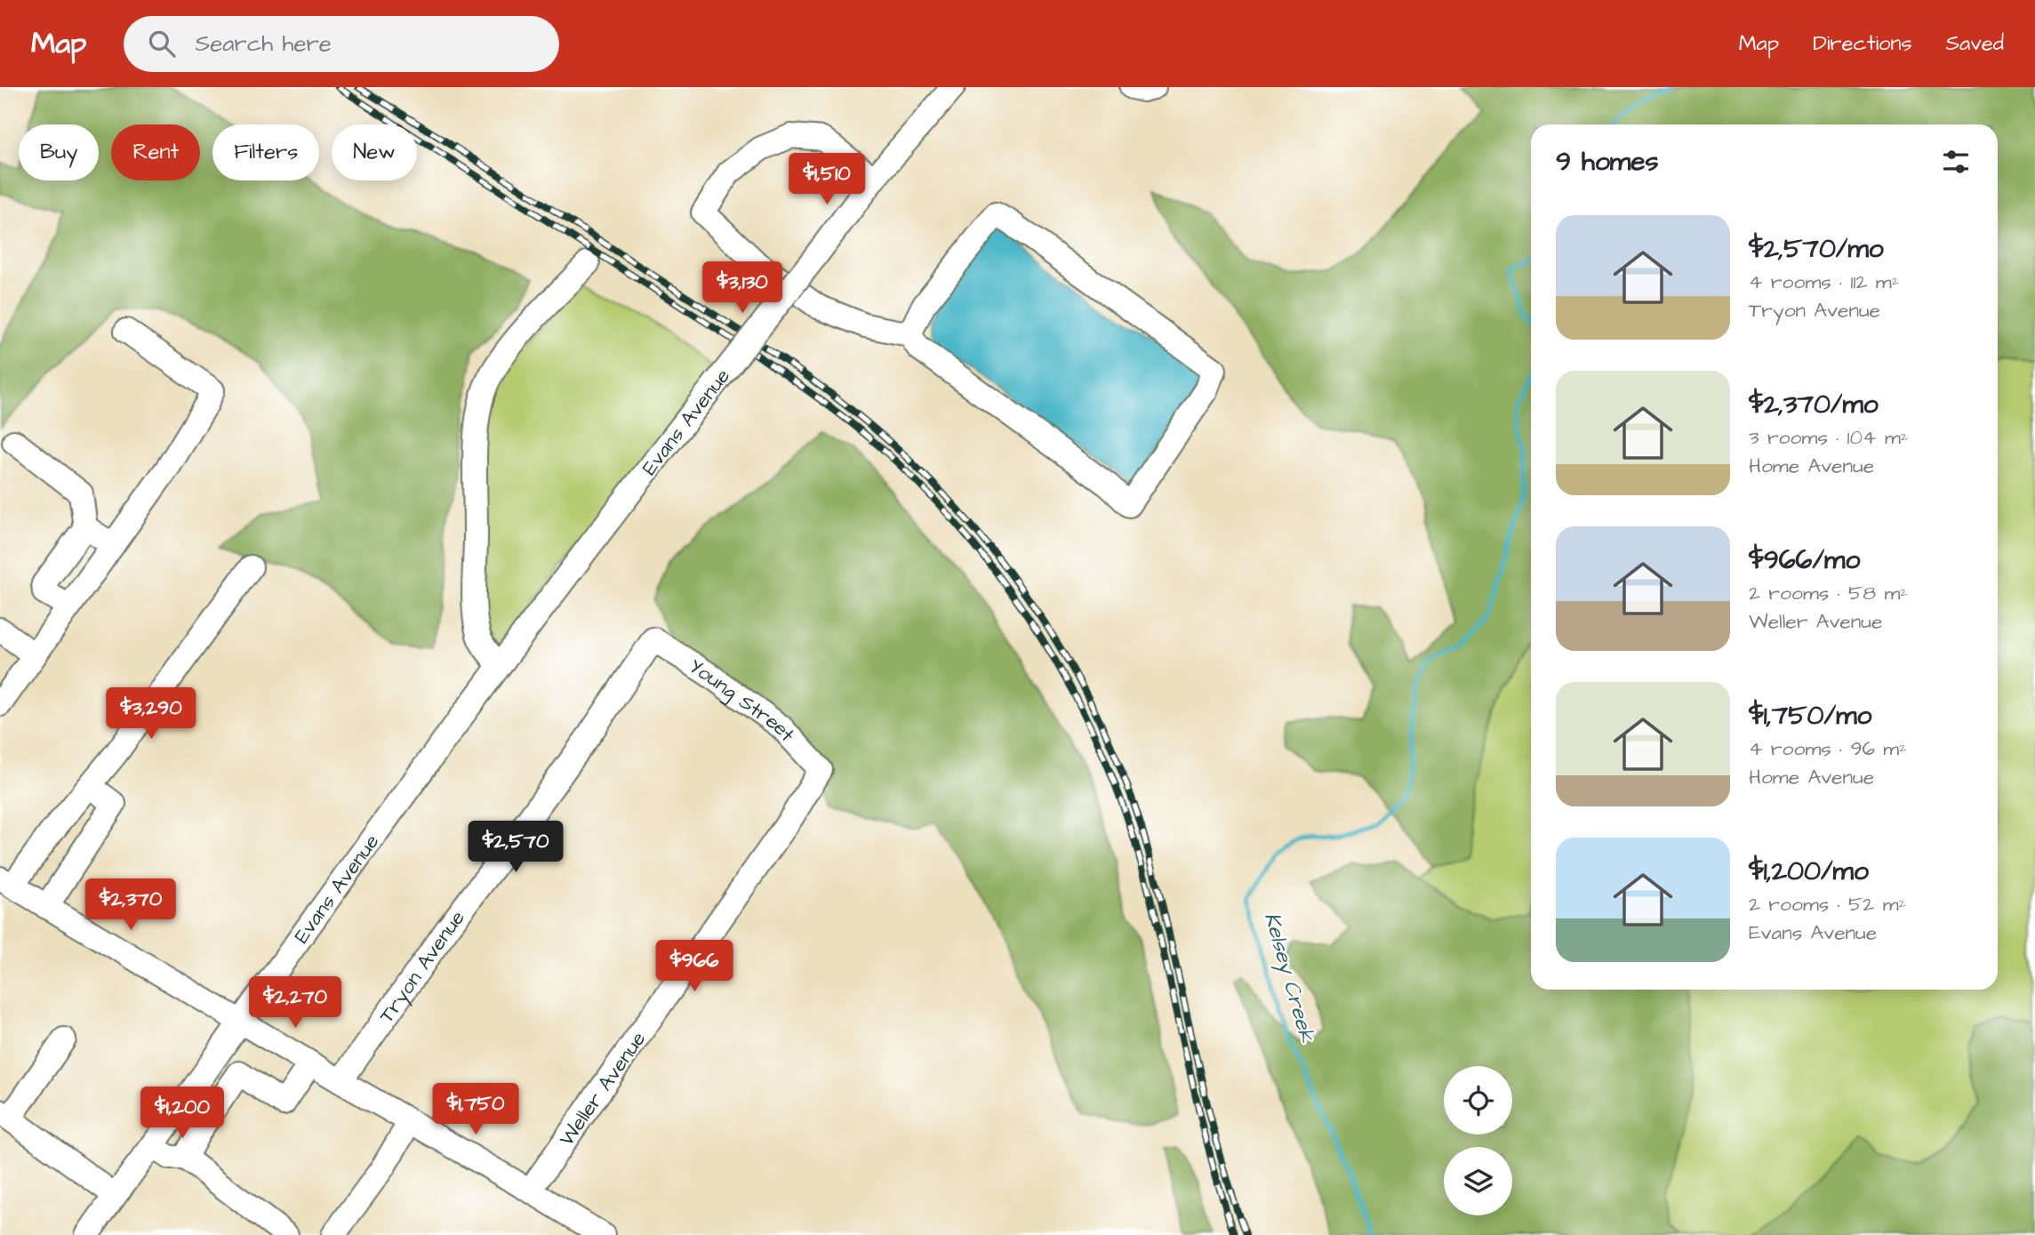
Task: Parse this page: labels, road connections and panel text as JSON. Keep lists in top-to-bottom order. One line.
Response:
{"streets":{"street":["Evans Avenue","Young Street","Tryon Avenue","Weller Avenue"]},"crossings":[["Young Street","Tryon Avenue"],["Young Street","Weller Avenue"]],"water":["Kelsey Creek"],"page":{"header":"Map","search":"Search here","nav":["Map","Directions","Saved"],"chip":["Buy","Rent","Filters","New"],"heading":"9 homes","price":["$1,510","$3,130","$3,290","$2,570","$2,370","$966","$2,270","$1,750","$1,200"],"list":[{"name":"$2,570/mo","note":"4 rooms · 112 m² · Tryon Avenue"},{"name":"$2,370/mo","note":"3 rooms · 104 m² · Home Avenue"},{"name":"$966/mo","note":"2 rooms · 58 m² · Weller Avenue"},{"name":"$1,750/mo","note":"4 rooms · 96 m² · Home Avenue"},{"name":"$1,200/mo","note":"2 rooms · 52 m² · Evans Avenue"}]}}
